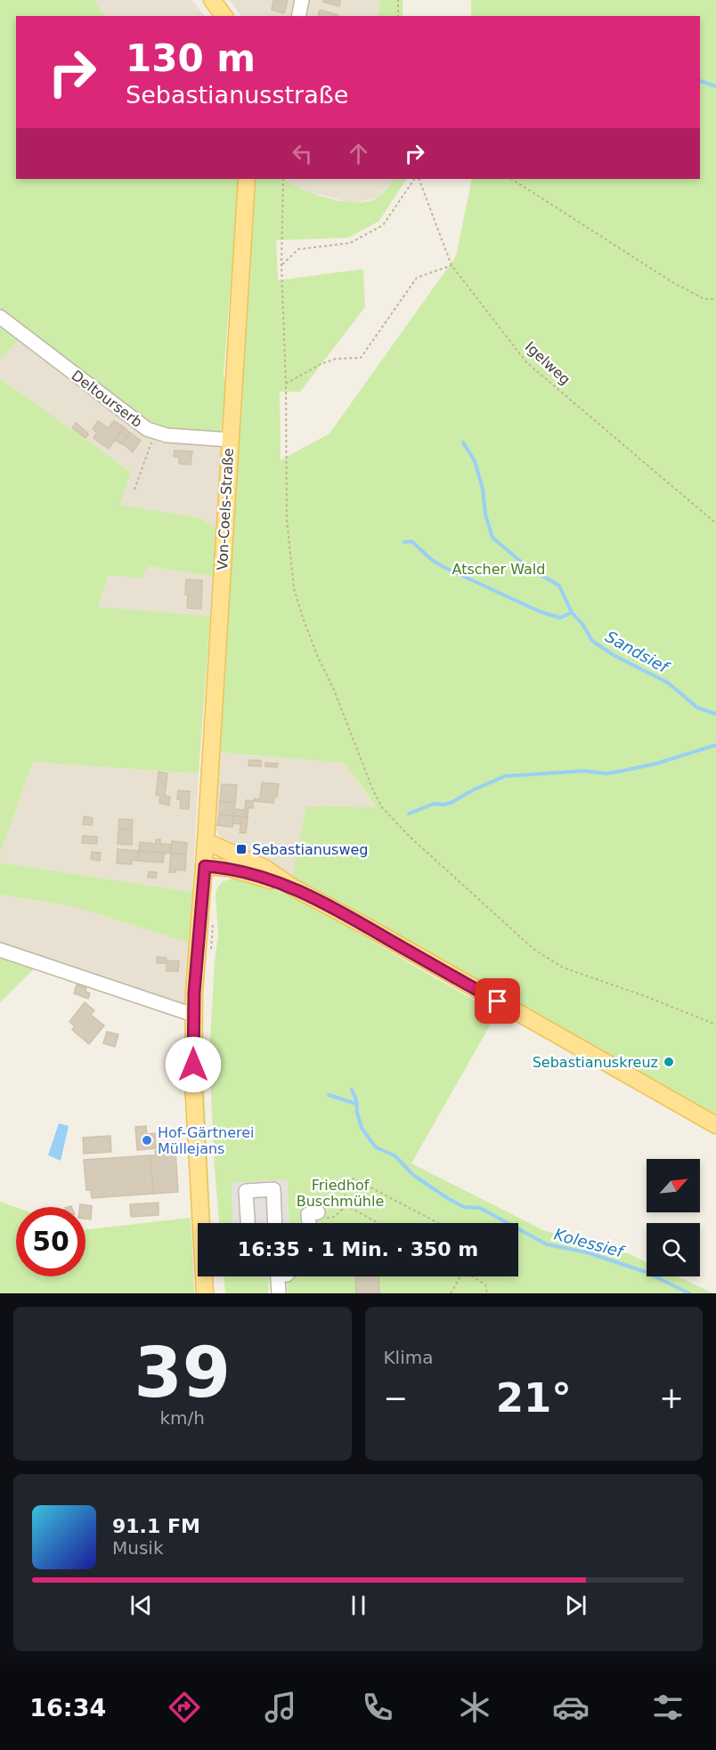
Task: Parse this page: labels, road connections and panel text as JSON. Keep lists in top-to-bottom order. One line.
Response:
{"streets":{"main road":["Von-Coels-Straße"],"street":["Deltourserb"],"path":["Igelweg"]},"crossings":[["Deltourserb","Von-Coels-Straße"]],"water":["Sandsief","Kolessief"],"parks":["Atscher Wald","Friedhof Buschmühle"],"places":{"transit":["Sebastianusweg"],"other":["Sebastianuskreuz","Hof-Gärtnerei Müllejans"]},"north":"top right","page":{"turn":["130 m","Sebastianusstraße"],"limit":"50","trip":"16:35 · 1 Min. · 350 m","tile":[["39","km/h"],"Klima"],"heat":["−","21°","+"],"song":["91.1 FM","Musik"],"tabs":"16:34"}}
